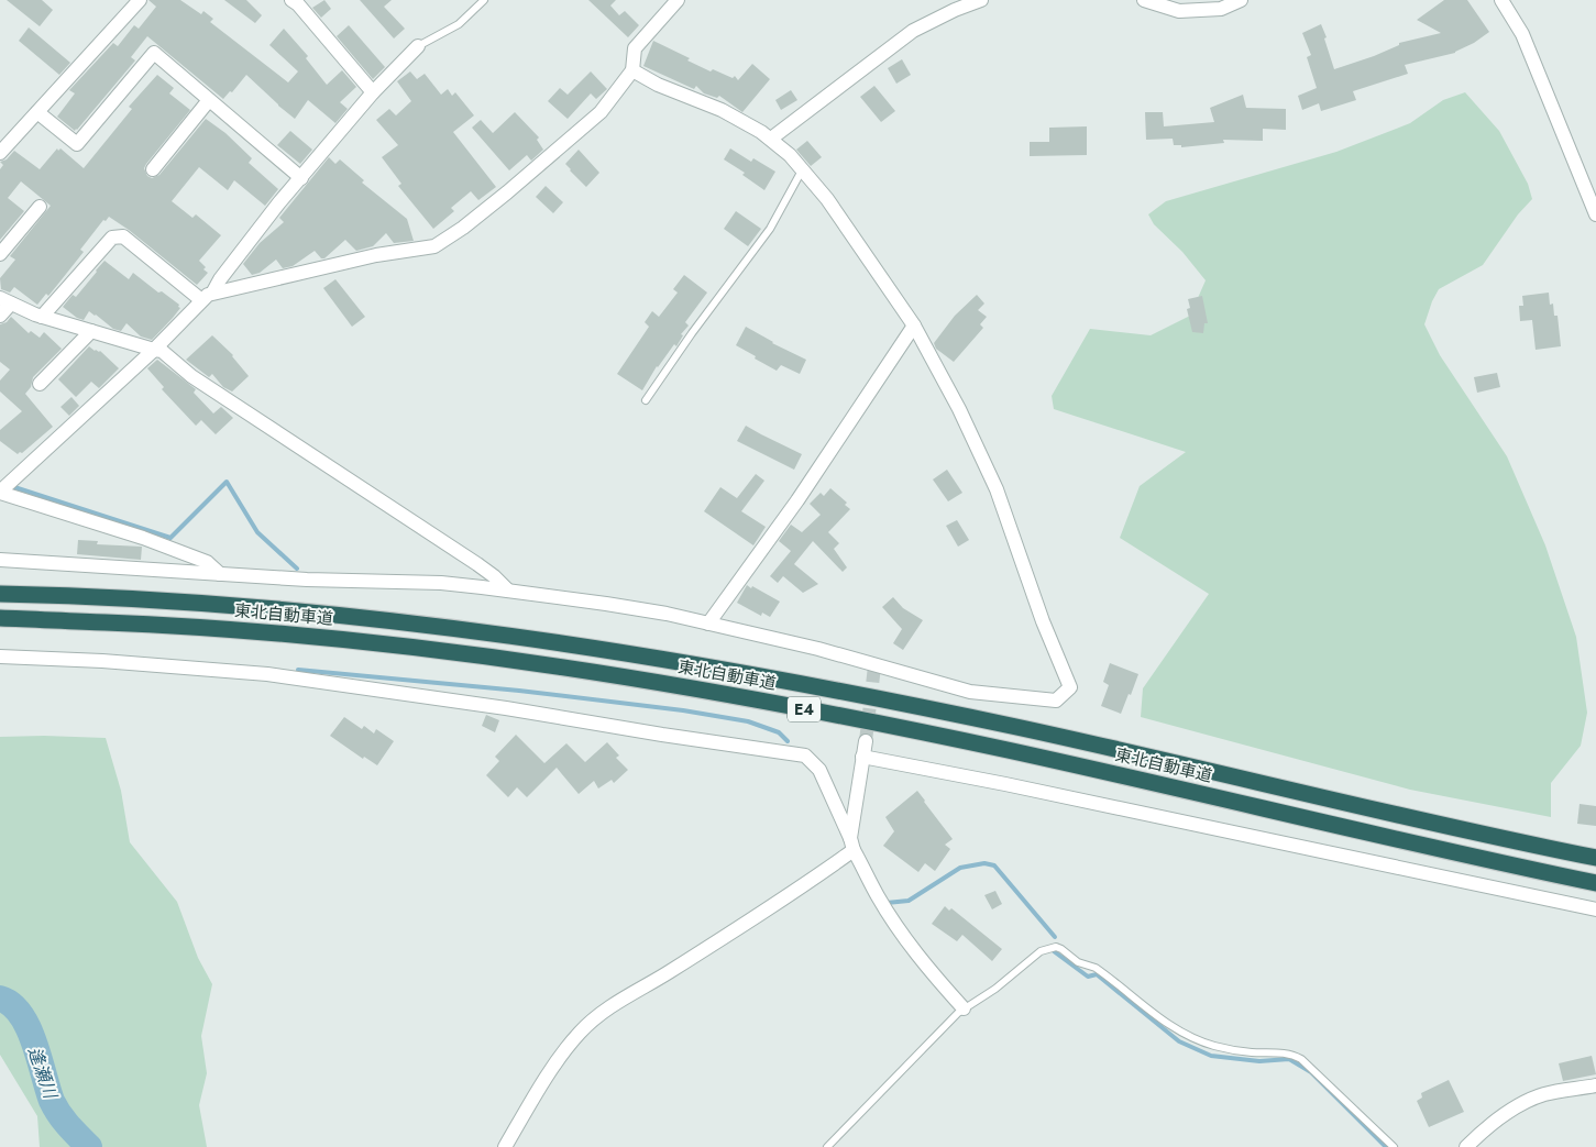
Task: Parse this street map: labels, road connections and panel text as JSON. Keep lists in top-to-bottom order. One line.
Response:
{"streets":{"highway":["東北自動車道","E4"]},"water":["逢瀬川"]}
